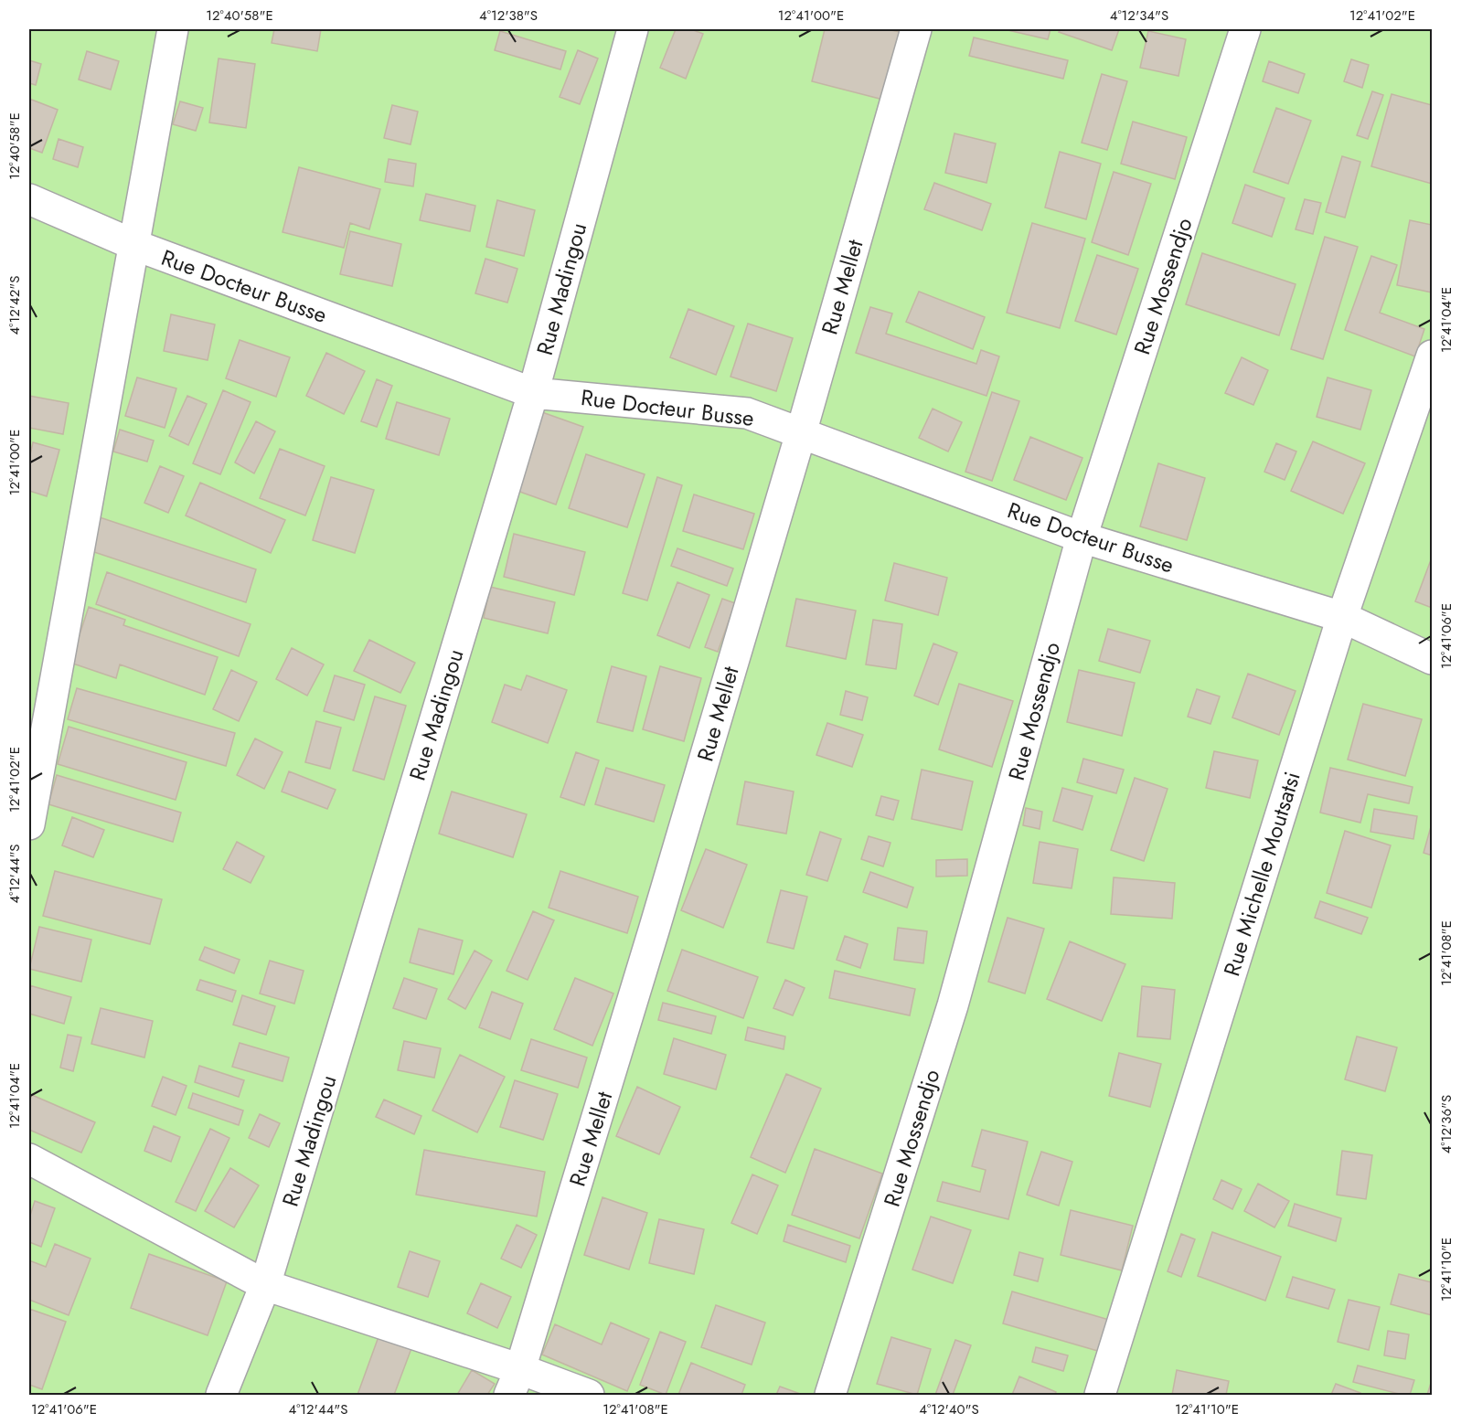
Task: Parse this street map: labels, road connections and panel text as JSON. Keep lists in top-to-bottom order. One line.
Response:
{"streets":{"street":["Rue Docteur Busse","Rue Mossendjo","Rue Mellet","Rue Madingou","Rue Michelle Moutsatsi"]},"crossings":[["Rue Docteur Busse","Rue Mossendjo"],["Rue Docteur Busse","Rue Mellet"],["Rue Docteur Busse","Rue Madingou"],["Rue Docteur Busse","Rue Michelle Moutsatsi"]],"coordinates":["12°40'58\"E","4°12'38\"S","12°41'00\"E","4°12'34\"S","12°41'02\"E","4°12'42\"S","12°41'04\"E","12°41'06\"E","4°12'44\"S","12°41'08\"E","4°12'36\"S","12°41'10\"E","4°12'40\"S"]}
